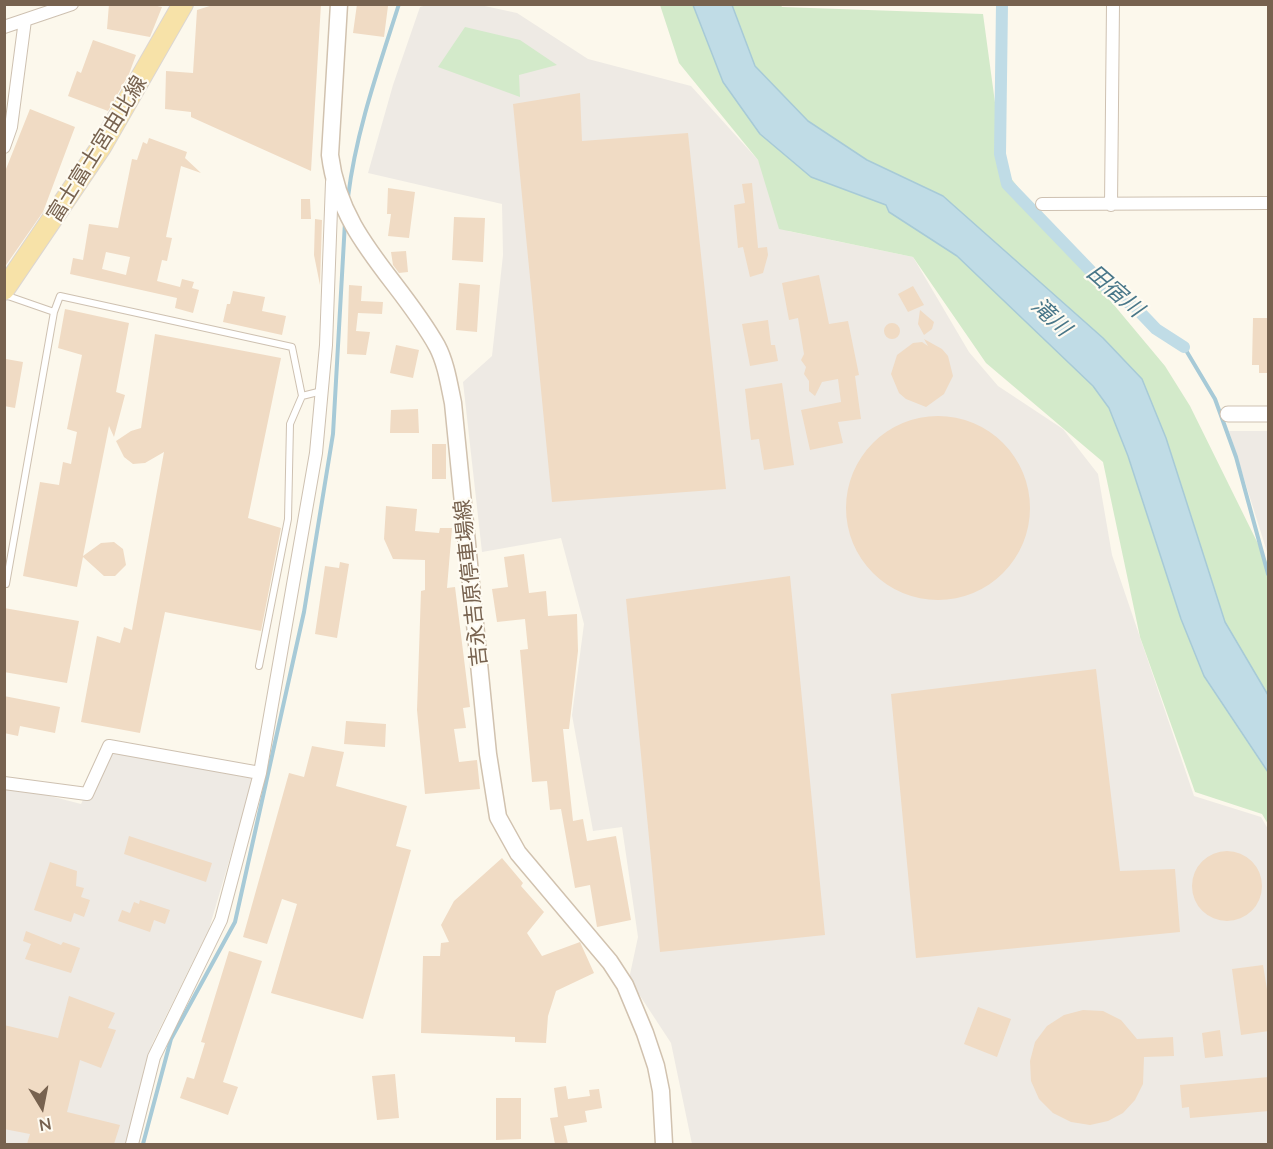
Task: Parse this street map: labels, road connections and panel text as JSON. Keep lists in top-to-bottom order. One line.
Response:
{"streets":{"main road":["富士富士宮由比線","吉永吉原停車場線"]},"water":["田宿川","滝川"],"north":"bottom"}
